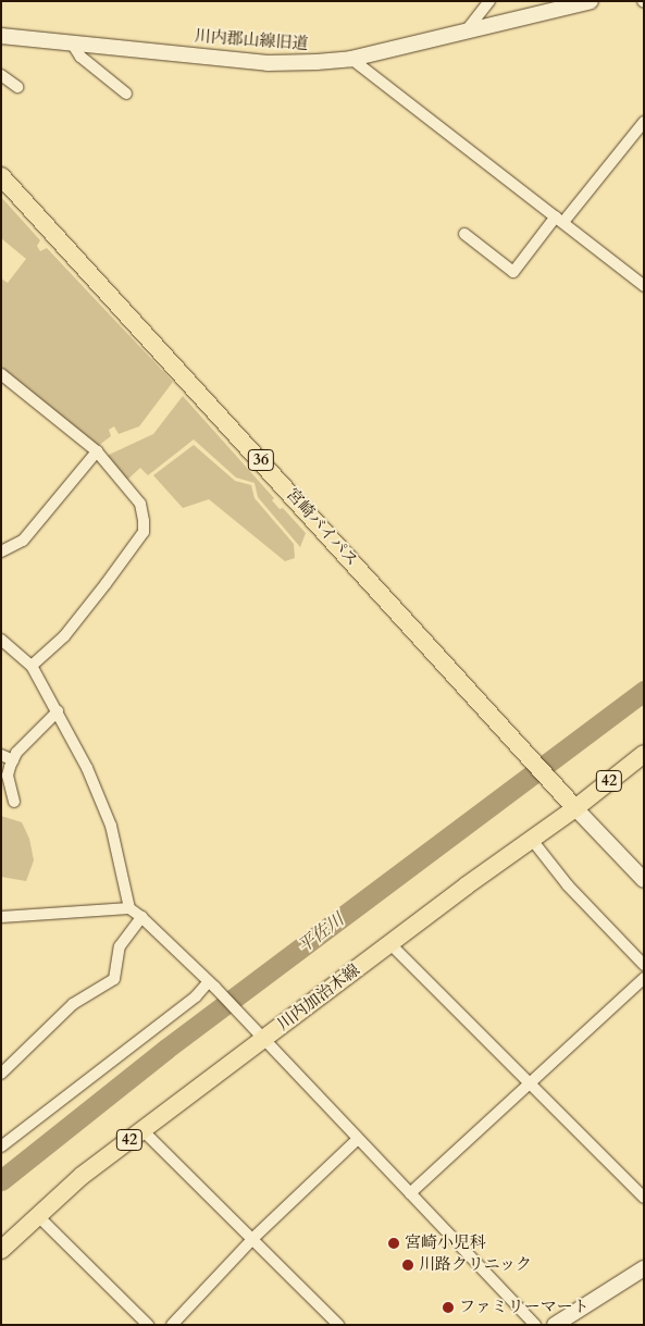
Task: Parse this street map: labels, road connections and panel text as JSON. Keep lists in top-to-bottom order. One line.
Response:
{"streets":{"main road":["36","宮崎バイパス","42","川内加治木線"],"street":["川内郡山線旧道"]},"crossings":[["宮崎バイパス","川内加治木線"]],"water":["平佐川"],"places":["宮崎小児科","川路クリニック","ファミリーマート"]}
